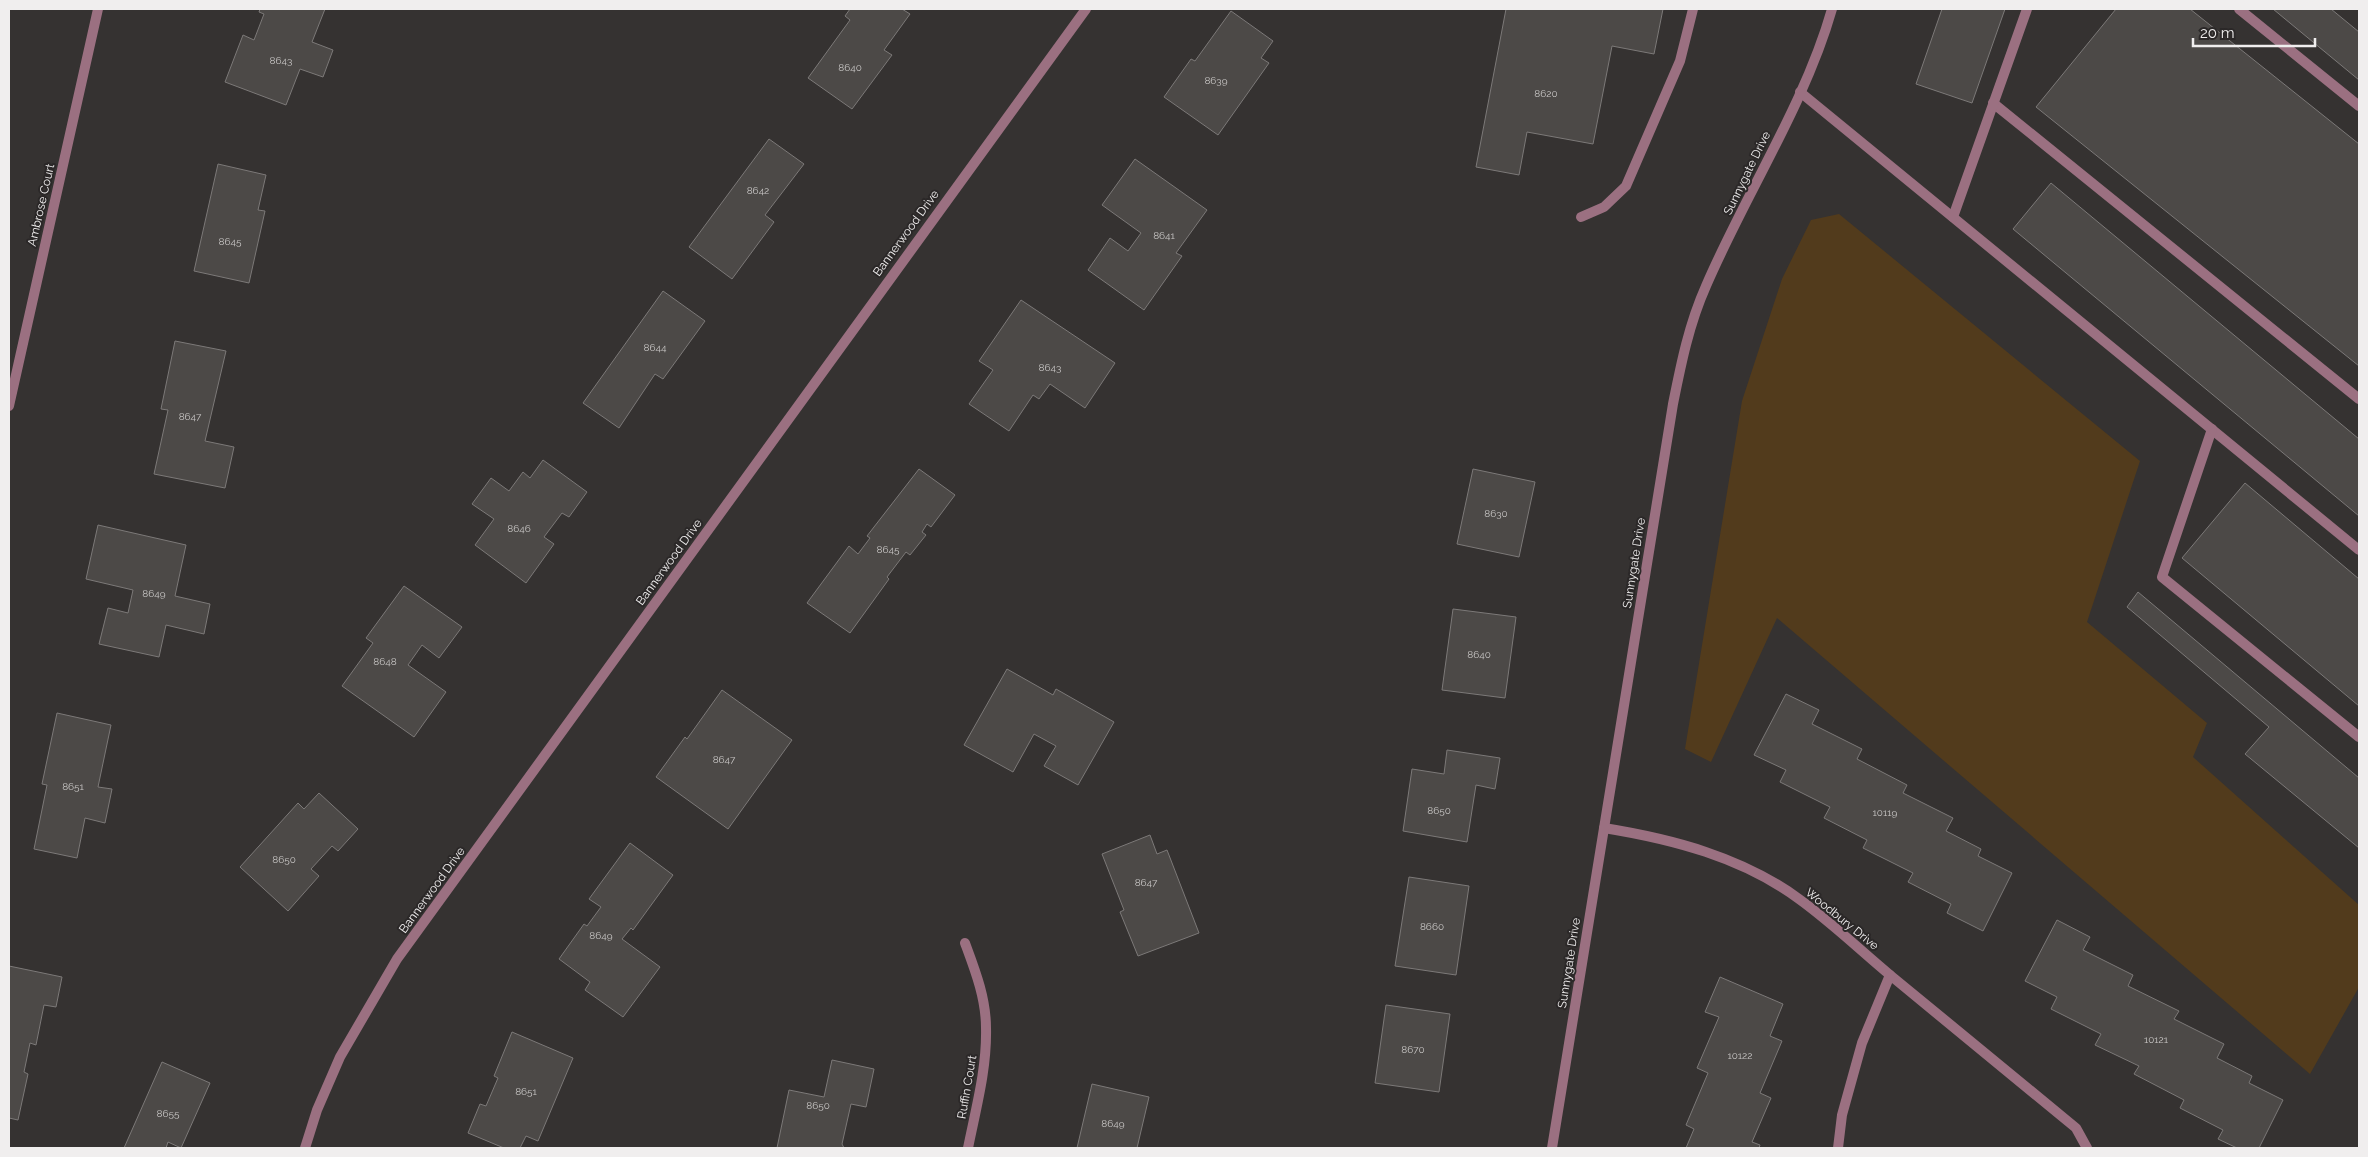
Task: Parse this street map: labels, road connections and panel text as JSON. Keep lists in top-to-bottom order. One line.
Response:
{"streets":{"street":["Sunnygate Drive","Ambrose Court","Bannerwood Drive","Woodbury Drive","Ruffin Court"]},"crossings":[["Sunnygate Drive","Woodbury Drive"]],"house_numbers":["8643","8640","8639","8620","8642","8641","8645","8644","8643","8647","8630","8646","8645","8649","8640","8648","8647","8651","8650","10119","8650","8647","8660","8649","10121","8670","10122","8651","8650","8655","8649"],"scale_bar":"20 m"}
